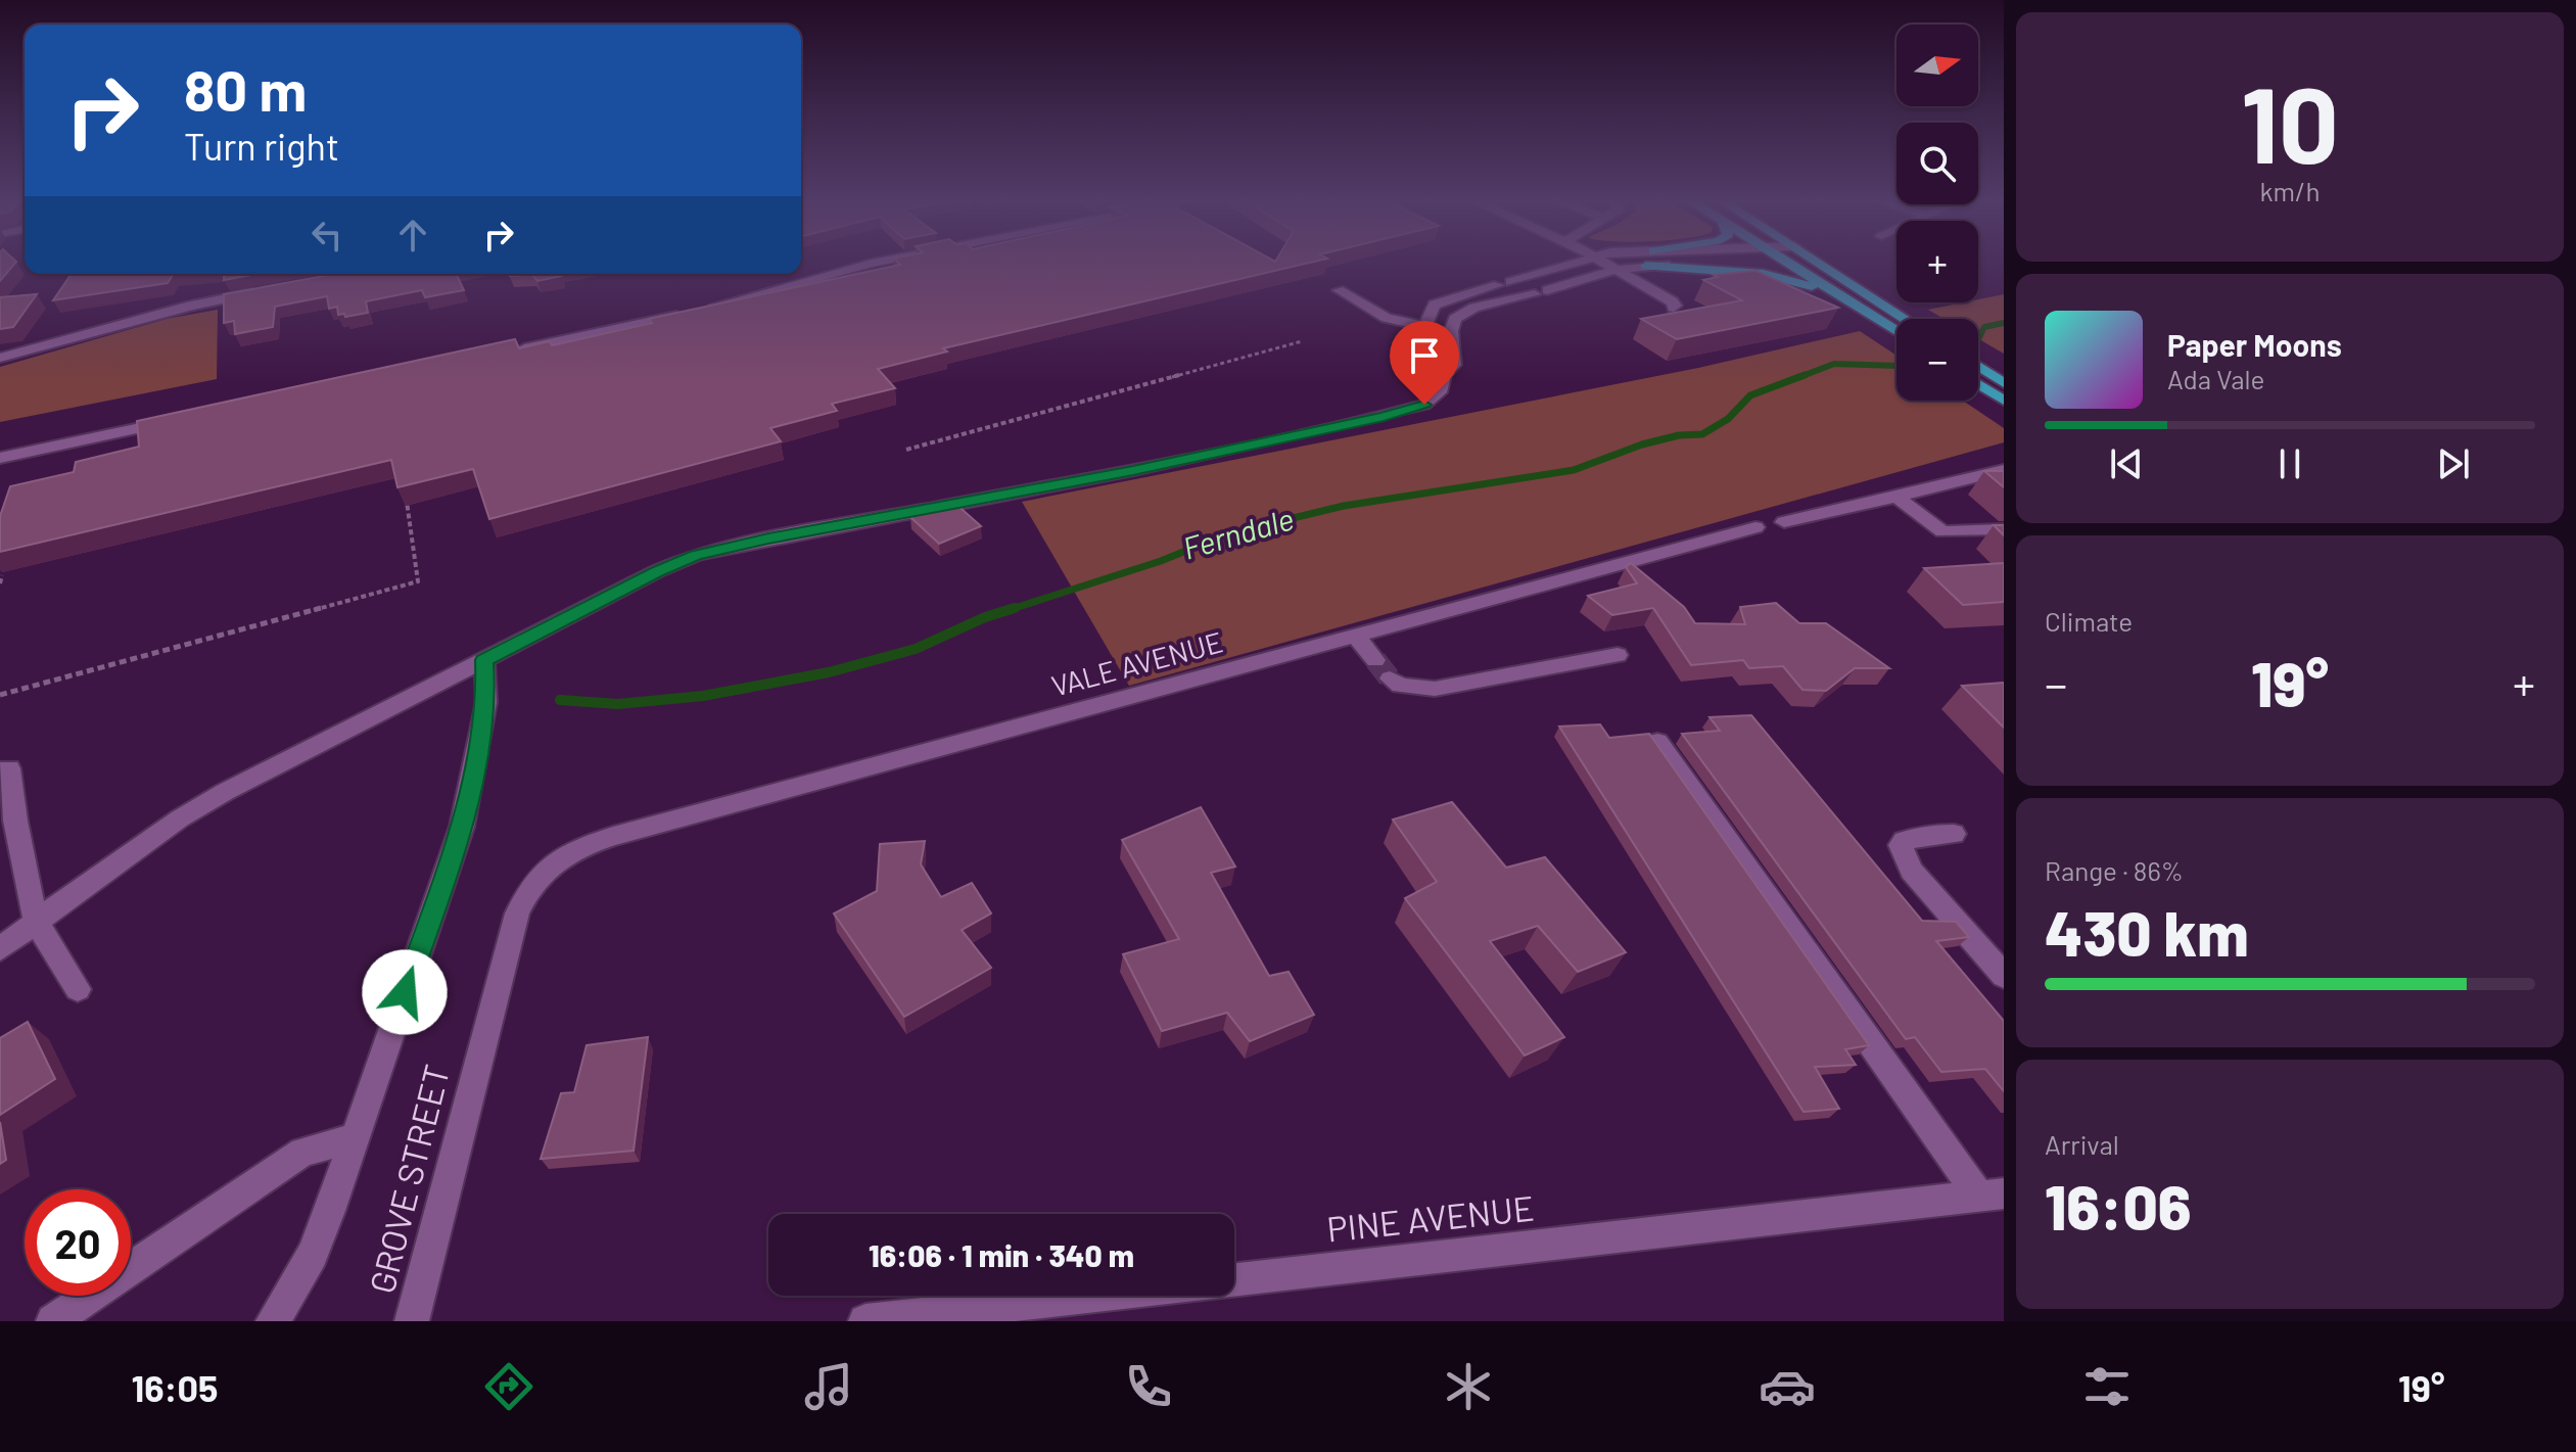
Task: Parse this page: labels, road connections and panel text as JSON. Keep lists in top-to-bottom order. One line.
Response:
{"streets":{"street":["VALE AVENUE","GROVE STREET","PINE AVENUE"]},"crossings":[["VALE AVENUE","GROVE STREET"]],"water":["Ferndale"],"north":"right","page":{"tile":[["10","km/h"],"Climate",["Range · 86%","430 km"],["Arrival","16:06"]],"map_buttons":["+","−"],"turn":["80 m","Turn right"],"song":["Paper Moons","Ada Vale"],"heat":["−","19°","+"],"limit":"20","trip":"16:06 · 1 min · 340 m","tabs":["16:05","19°"]}}
